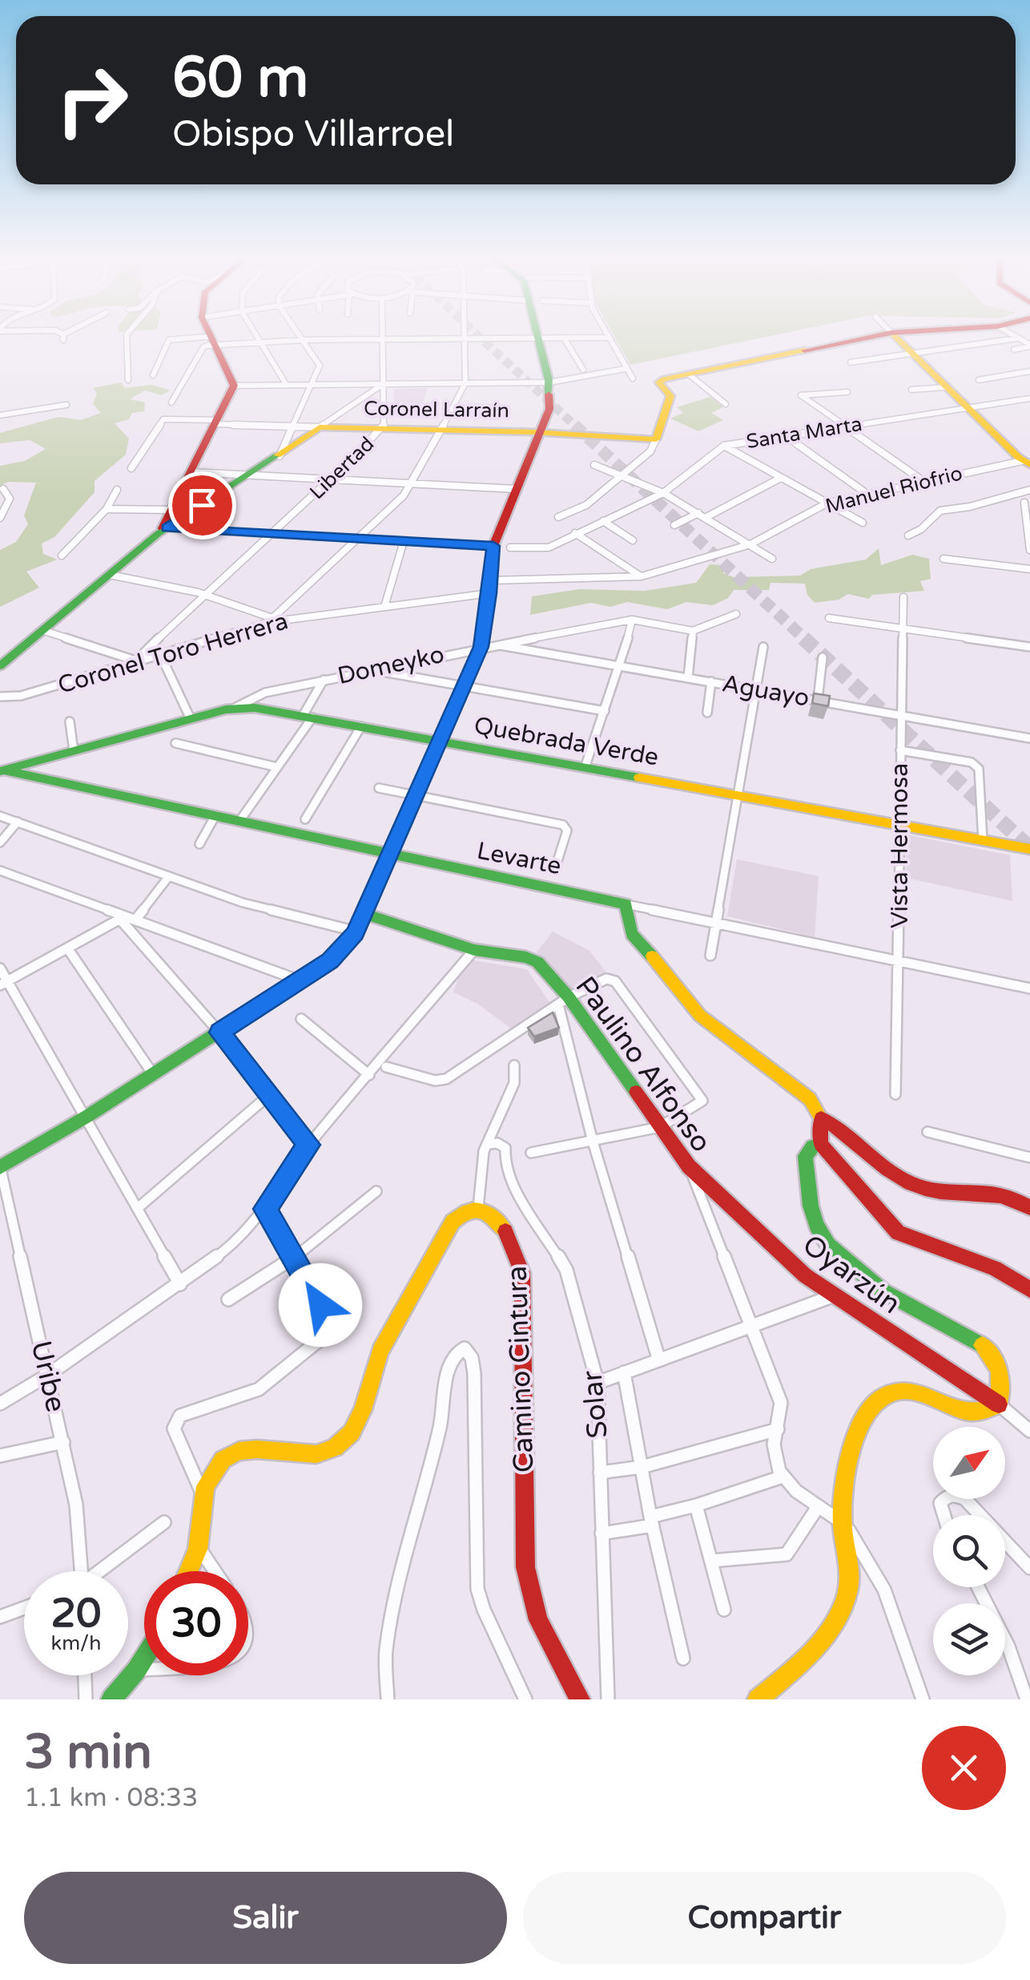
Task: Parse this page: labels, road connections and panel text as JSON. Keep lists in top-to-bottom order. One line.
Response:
{"streets":{"street":["Coronel Larraín","Santa Marta","Libertad","Manuel Riofrio","Coronel Toro Herrera","Domeyko","Aguayo","Quebrada Verde","Vista Hermosa","Levarte","Paulino Alfonso","Oyarzún","Camino Cintura","Uribe","Solar"]},"crossings":[["Coronel Larraín","Libertad"],["Libertad","Coronel Toro Herrera"],["Manuel Riofrio","Coronel Toro Herrera"],["Domeyko","Aguayo"],["Domeyko","Quebrada Verde"],["Aguayo","Vista Hermosa"],["Quebrada Verde","Vista Hermosa"],["Quebrada Verde","Levarte"],["Vista Hermosa","Levarte"],["Paulino Alfonso","Oyarzún"]],"north":"top right","page":{"turn":["60 m","Obispo Villarroel"],"speed":"20 km/h","limit":"30","heading":["3 min","1.1 km · 08:33"],"buttons":["Salir","Compartir"]}}
